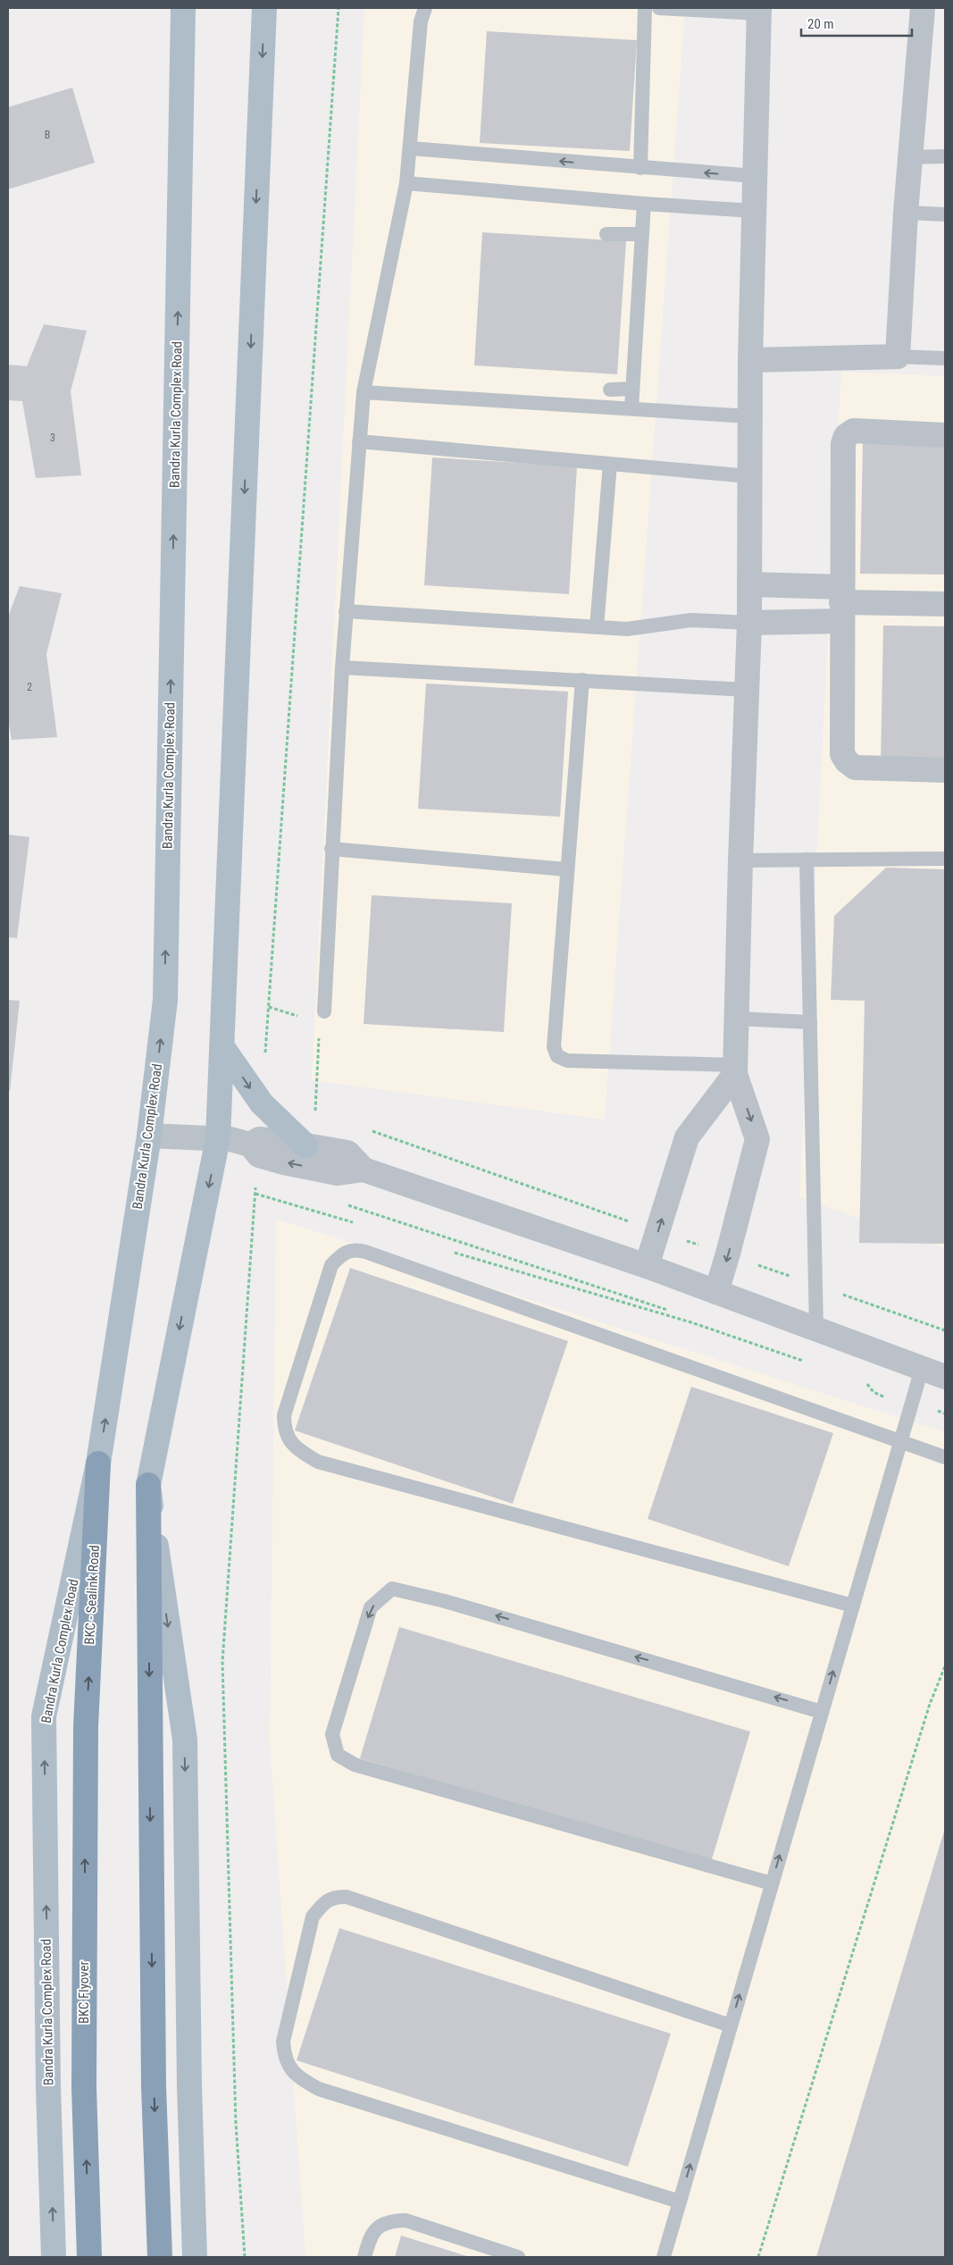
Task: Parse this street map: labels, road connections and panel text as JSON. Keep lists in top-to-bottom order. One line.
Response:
{"streets":{"highway":["BKC - Sealink Road","BKC Flyover"],"main road":["Bandra Kurla Complex Road"]},"crossings":[["Bandra Kurla Complex Road","BKC - Sealink Road"],["BKC - Sealink Road","BKC Flyover"]],"house_numbers":["B","3","2"],"scale_bar":"20 m"}
